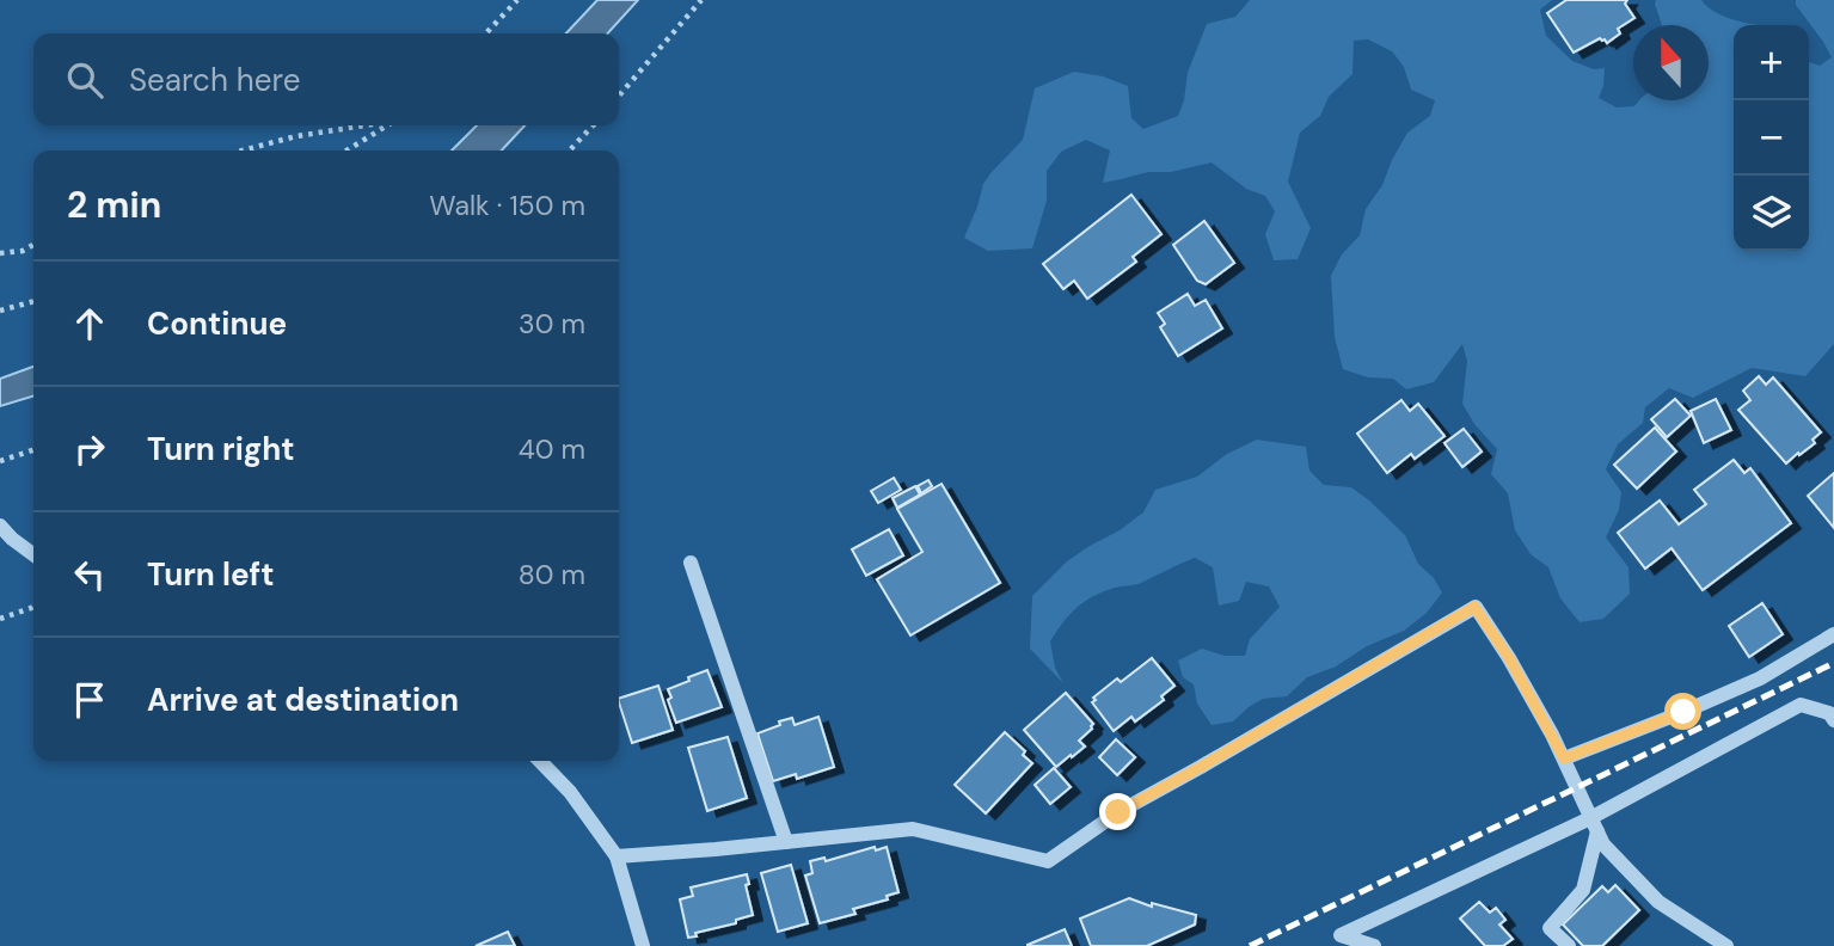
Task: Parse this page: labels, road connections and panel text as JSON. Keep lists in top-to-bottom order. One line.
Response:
{"north":"top","page":{"map_buttons":["+","−"],"search":"Search here","heading":["2 min","Walk · 150 m"],"list":[["Continue","30 m"],["Turn right","40 m"],["Turn left","80 m"],"Arrive at destination"]}}
